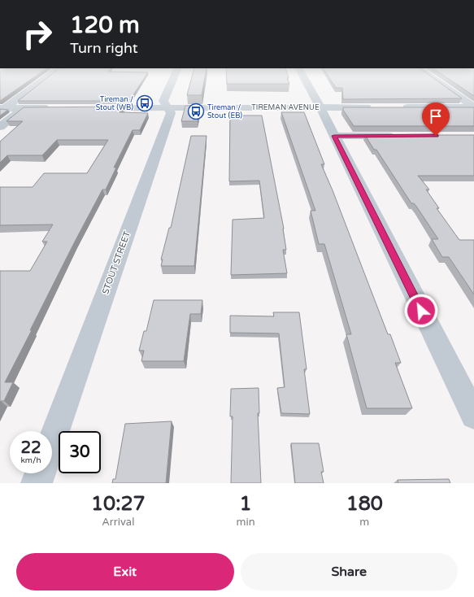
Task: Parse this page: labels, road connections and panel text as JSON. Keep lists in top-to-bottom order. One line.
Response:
{"streets":{"street":["TIREMAN AVENUE","STOUT STREET"]},"crossings":[["TIREMAN AVENUE","STOUT STREET"]],"places":{"bus stop":["Tireman / Stout (WB)","Tireman / Stout (EB)"]},"page":{"turn":["120 m","Turn right"],"speed":"22 km/h","limit":"30","eta":["10:27","Arrival","1","min","180","m"],"buttons":["Exit","Share"]}}
